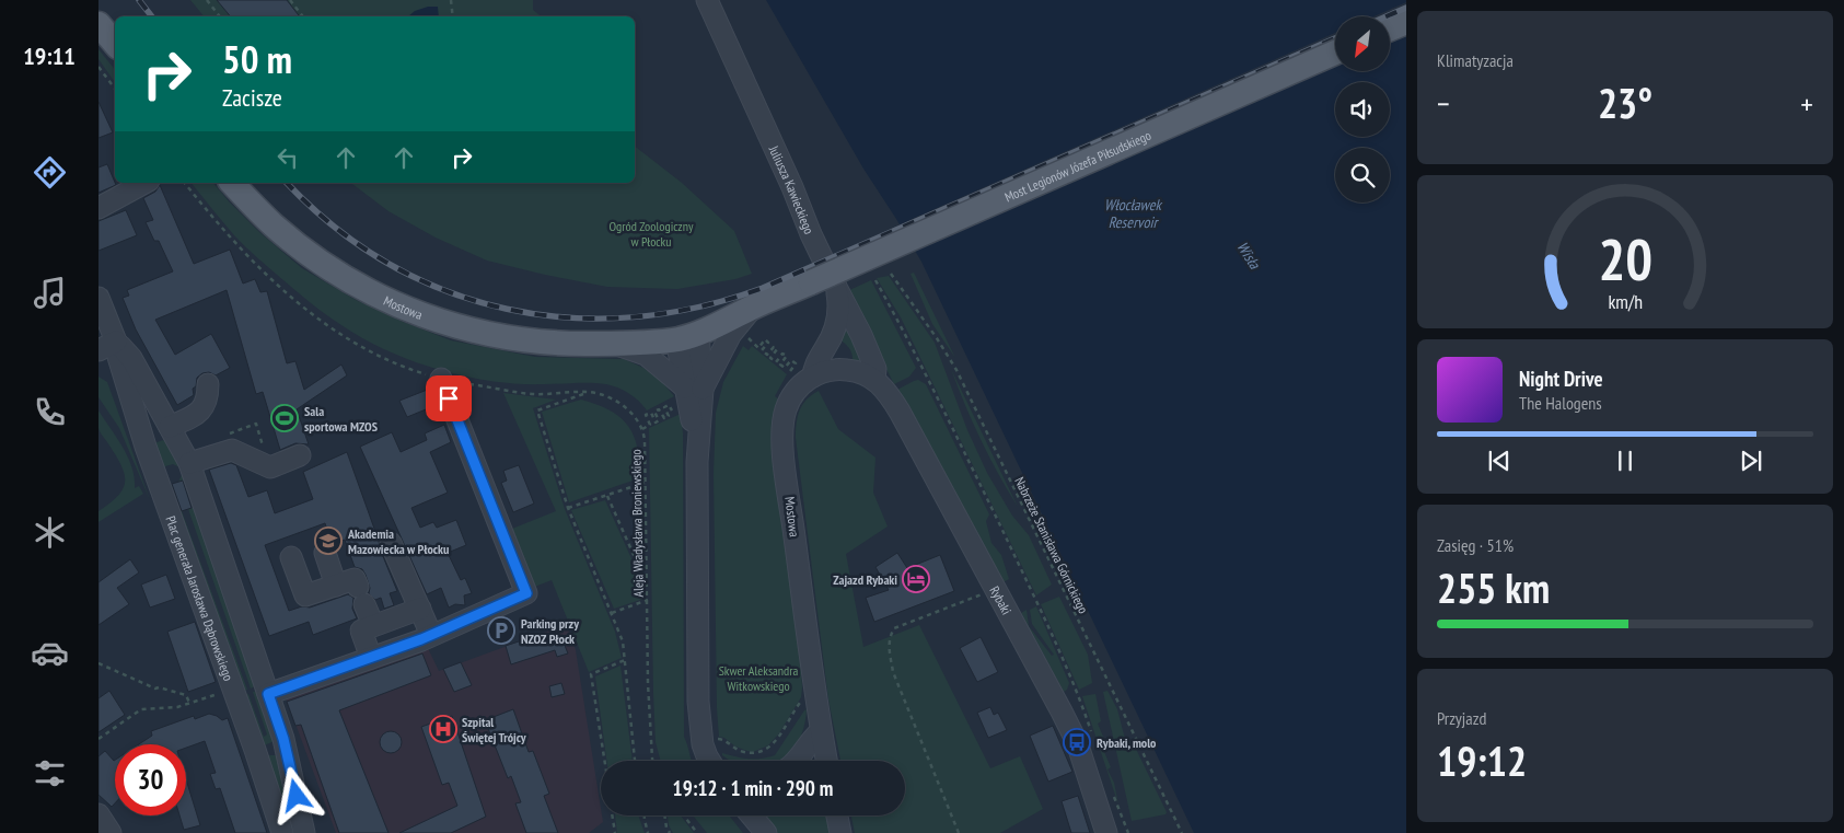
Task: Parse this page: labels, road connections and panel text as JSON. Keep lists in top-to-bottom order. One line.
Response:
{"streets":{"main road":["Most Legionów Józefa Piłsudskiego","Mostowa"],"street":["Juliusza Kawieckiego","Plac generała Jarosława Dąbrowskiego","Rybaki"],"path":["Aleja Władysława Broniewskiego","Nabrzeże Stanisława Górnickiego"]},"crossings":[["Most Legionów Józefa Piłsudskiego","Mostowa"],["Juliusza Kawieckiego","Rybaki"]],"water":["Włocławek Reservoir","Wisła"],"parks":["Ogród Zoologiczny w Płocku","Skwer Aleksandra Witkowskiego"],"places":{"sports":["Sala sportowa MZOS"],"school or university":["Akademia Mazowiecka w Płocku"],"hotel":["Zajazd Rybaki"],"parking":["Parking przy NZOZ Płock"],"hospital":["Szpital Świętej Trójcy"],"bus stop":["Rybaki, molo"]},"north":"bottom left","page":{"tabs":"19:11","tile":["Klimatyzacja",["Zasięg · 51%","255 km"],["Przyjazd","19:12"]],"turn":["50 m","Zacisze"],"heat":["−","23°","+"],"song":["Night Drive","The Halogens"],"limit":"30","trip":"19:12 · 1 min · 290 m","gauge":["20","km/h"]}}
